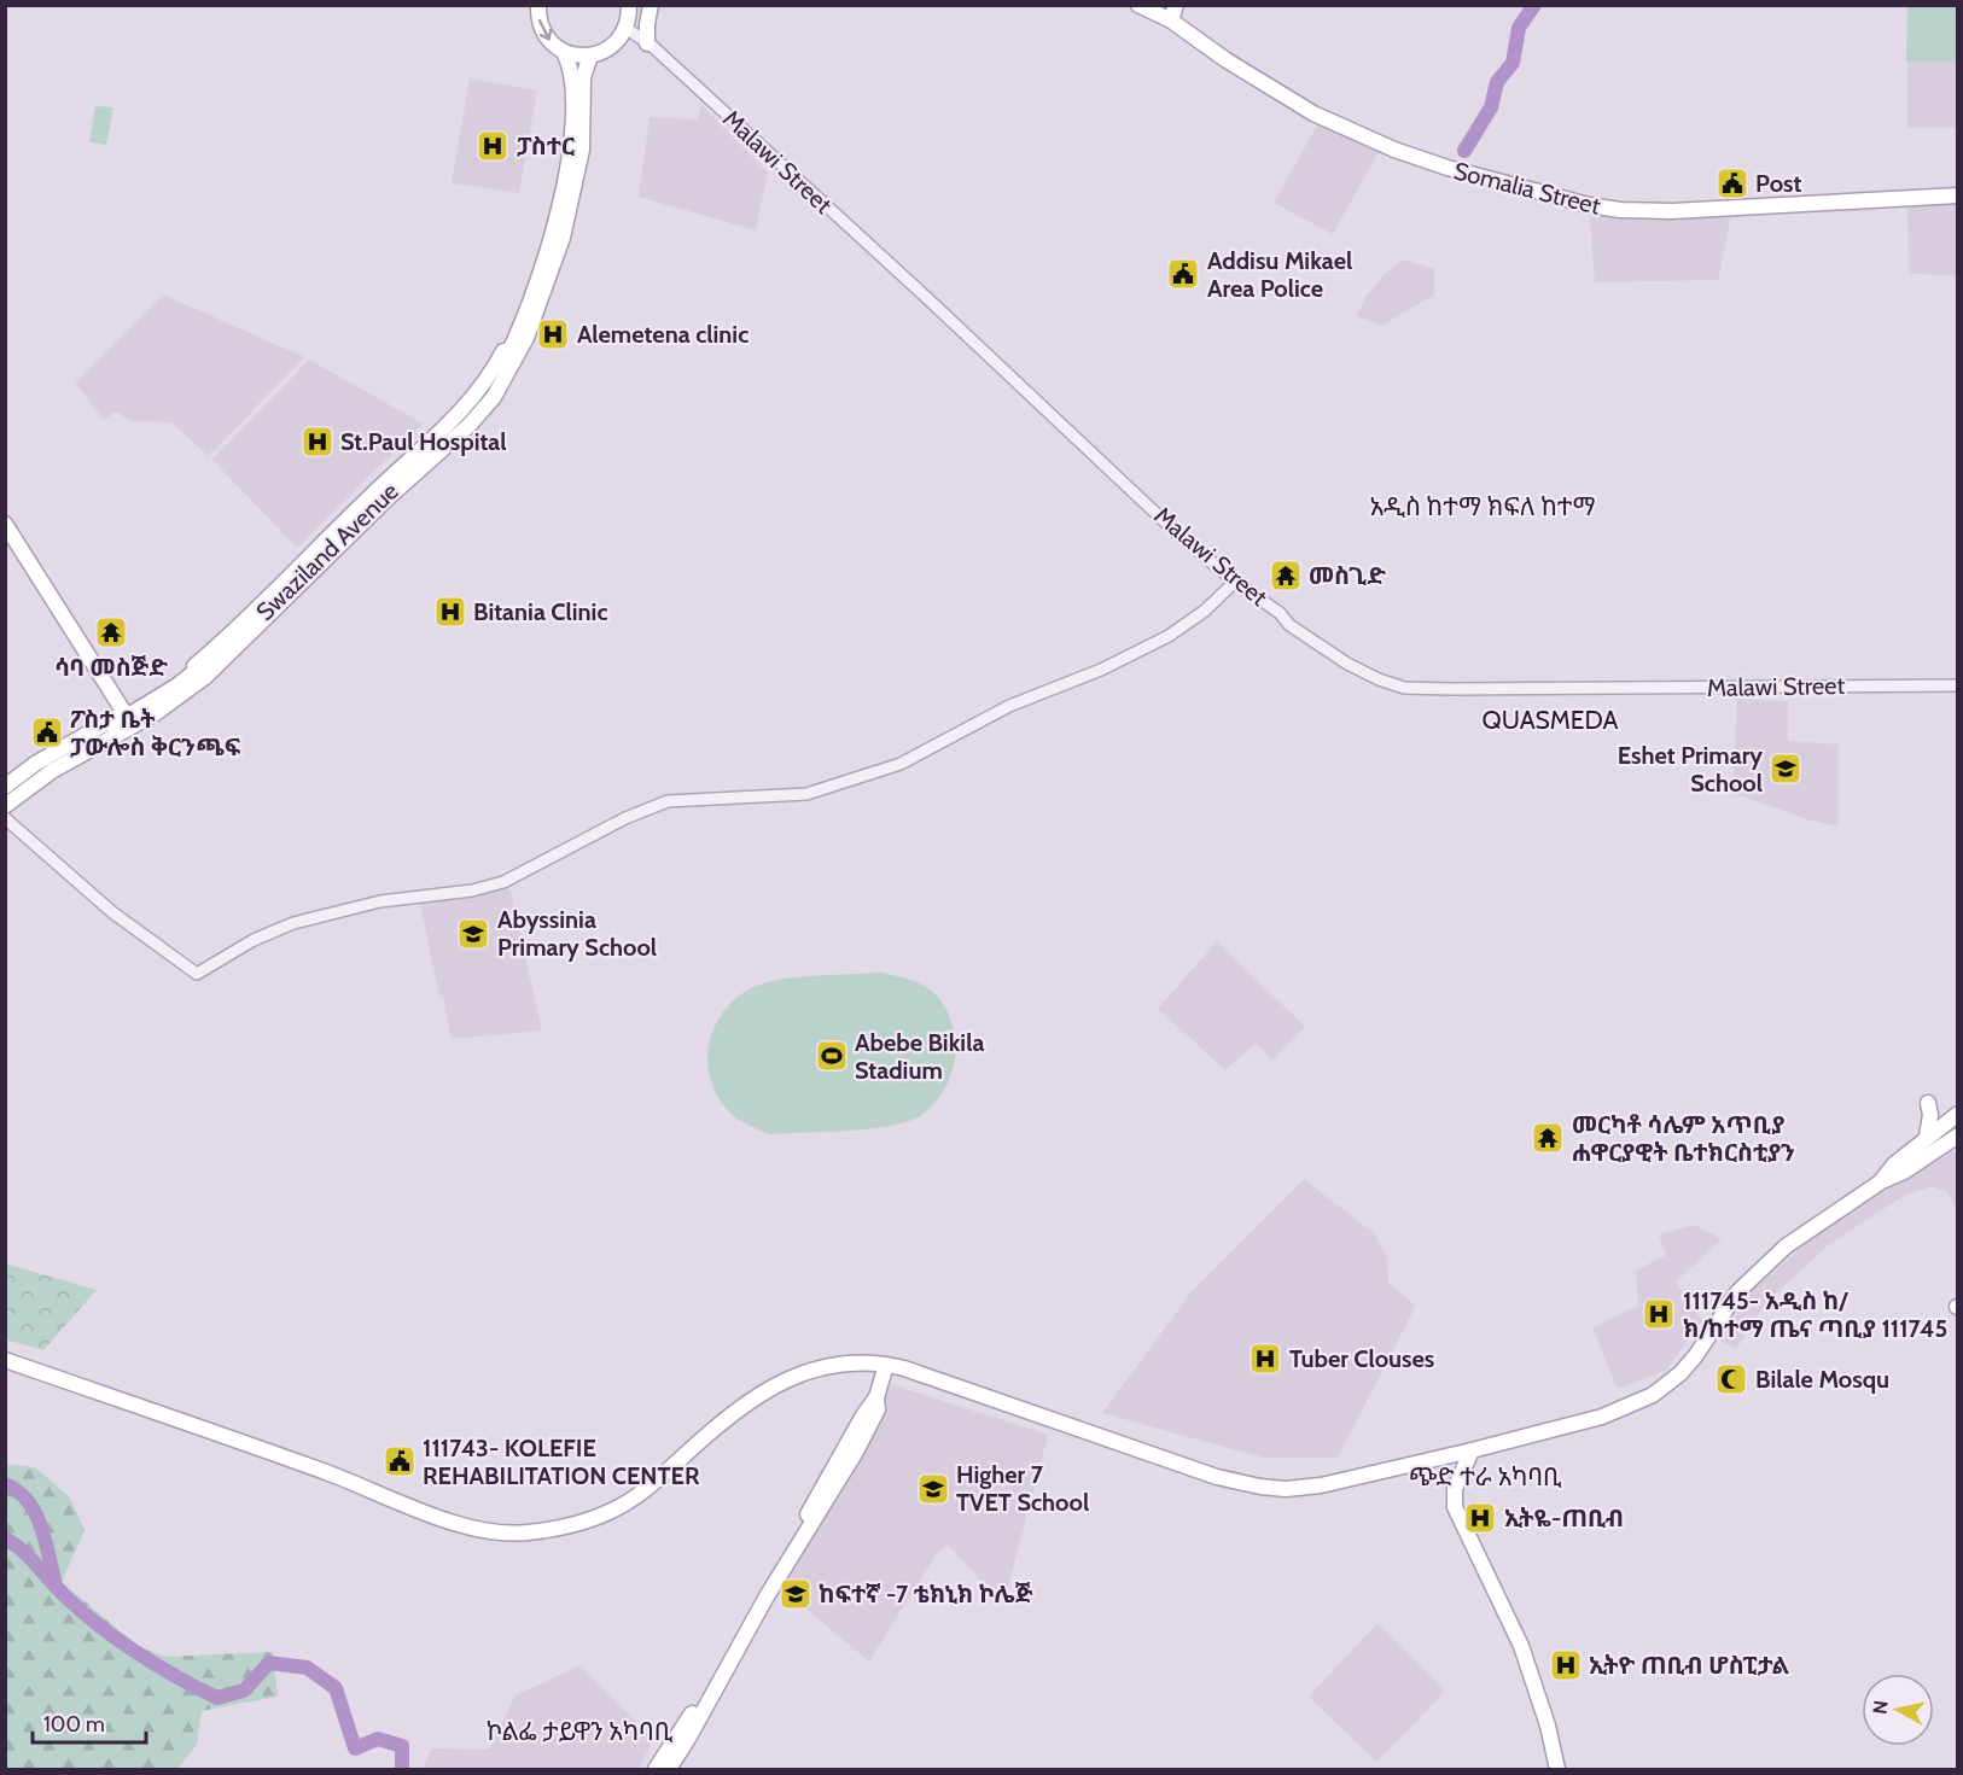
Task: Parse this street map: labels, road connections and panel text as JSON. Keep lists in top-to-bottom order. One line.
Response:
{"streets":{"main road":["Somalia Street","Swaziland Avenue"],"street":["Malawi Street"]},"districts":["አዲስ ከተማ ክፍለ ከተማ","QUASMEDA","ጭድ ተራ አካባቢ","ኮልፌ ታይዋን አካባቢ"],"places":{"hospital":["ፓስተር","Alemetena clinic","St.Paul Hospital","Bitania Clinic","111745- አዲስ ከ/ ክ/ከተማ ጤና ጣቢያ 111745","Tuber Clouses","ኢትዬ-ጠቢብ","ኢትዮ ጠቢብ ሆስፒታል"],"public building":["Post","Addisu Mikael Area Police","ፖስታ ቤት ፓውሎስ ቅርንጫፍ","111743- KOLEFIE REHABILITATION CENTER"],"temple":["መስጊድ","ሳባ መስጅድ","መርካቶ ሳሌም አጥቢያ ሐዋርያዊት ቤተክርስቲያን"],"school or university":["Eshet Primary School","Abyssinia Primary School","Higher 7 TVET School","ከፍተኛ -7 ቴክኒክ ኮሌጅ"],"sports":["Abebe Bikila Stadium"],"mosque":["Bilale Mosqu"]},"scale_bar":"100 m","north":"left"}
